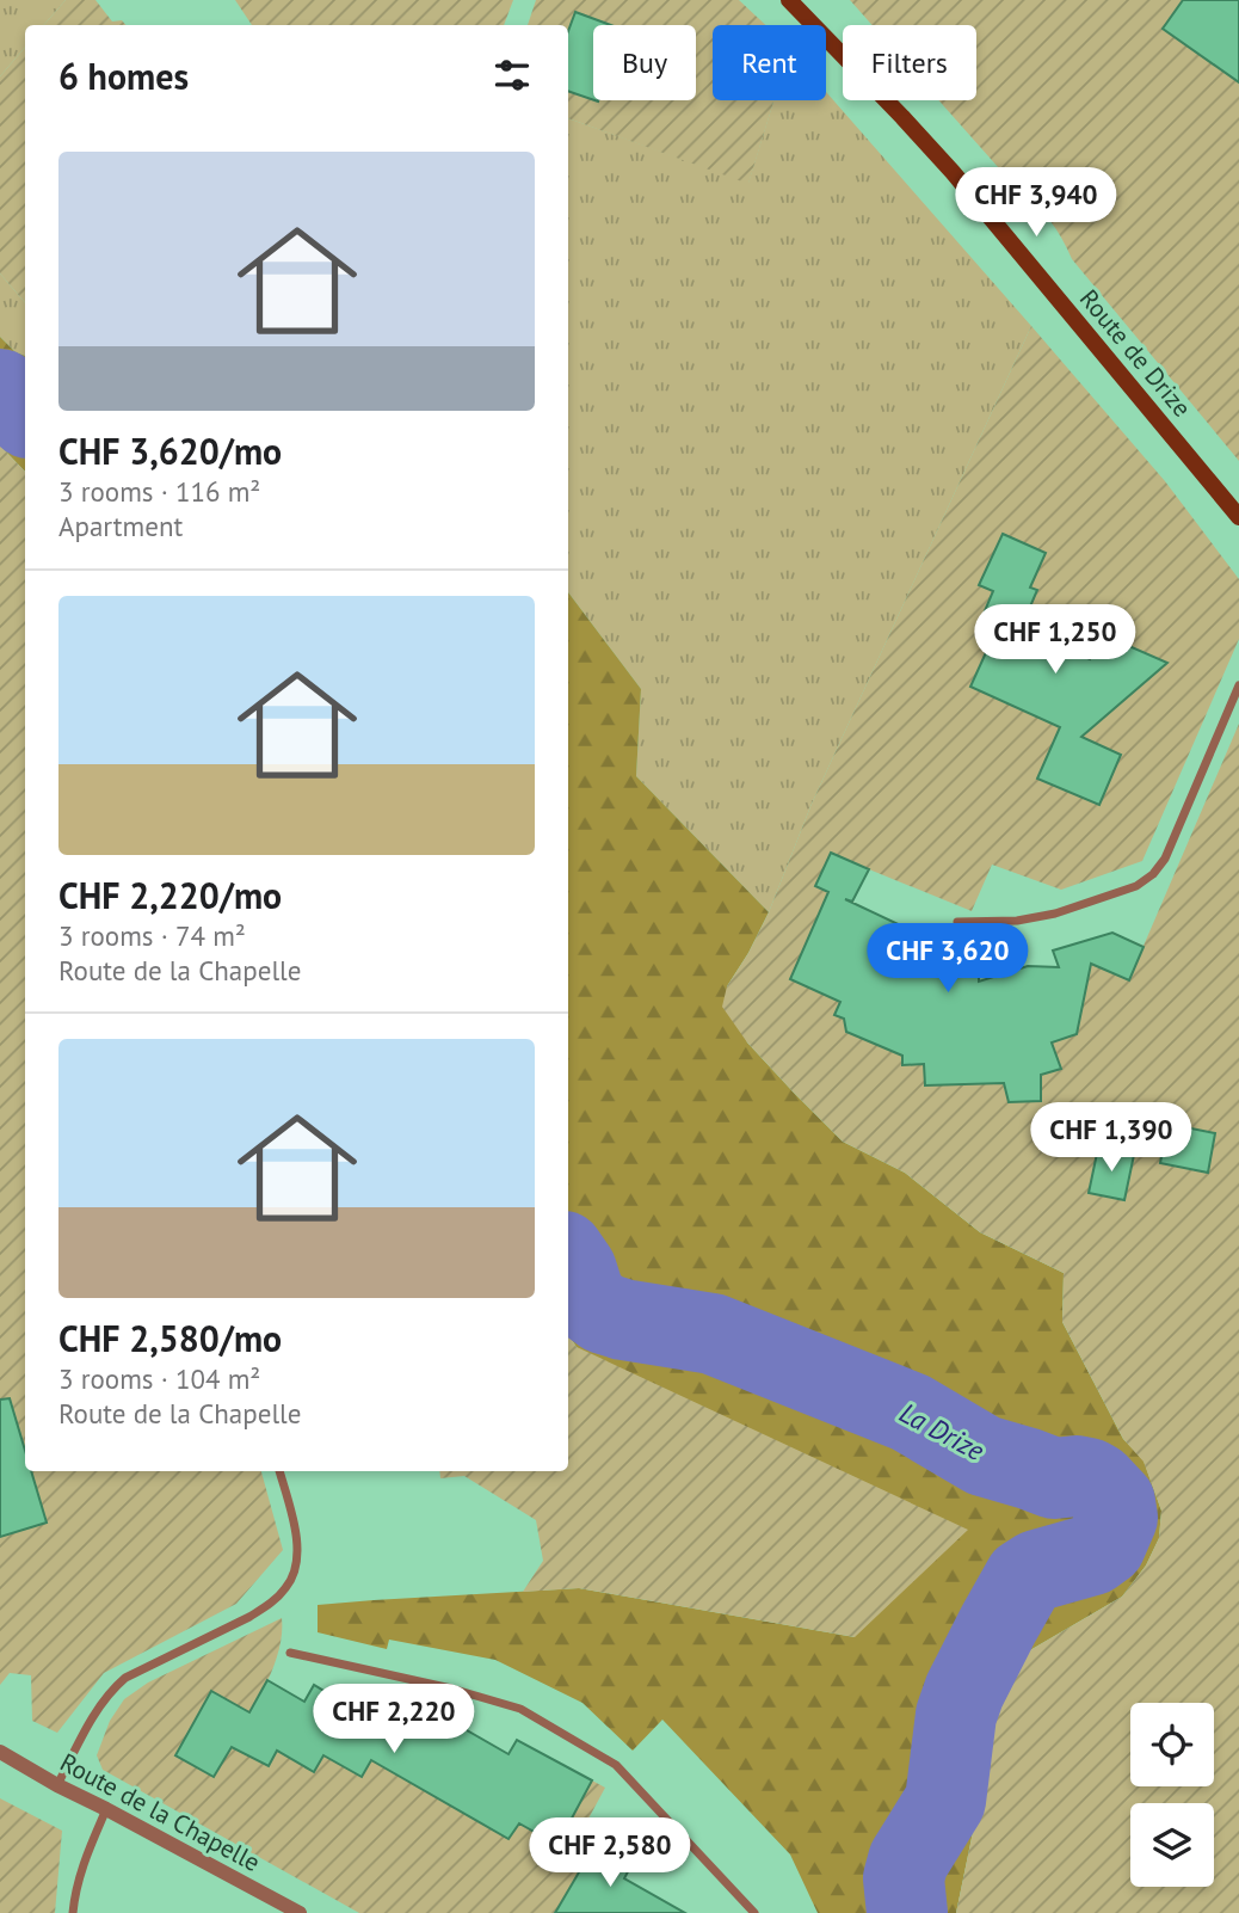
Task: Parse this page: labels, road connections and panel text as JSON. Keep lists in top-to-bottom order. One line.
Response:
{"streets":{"main road":["Route de Drize"],"street":["Route de la Chapelle"]},"water":["La Drize"],"page":{"chip":["Buy","Rent","Filters"],"heading":"6 homes","list":[{"name":"CHF 3,620/mo","note":"3 rooms · 116 m² · Apartment"},{"name":"CHF 2,220/mo","note":"3 rooms · 74 m² · Route de la Chapelle"},{"name":"CHF 2,580/mo","note":"3 rooms · 104 m² · Route de la Chapelle"}],"price":["CHF 3,940","CHF 1,250","CHF 3,620","CHF 1,390","CHF 2,220","CHF 2,580"]}}
